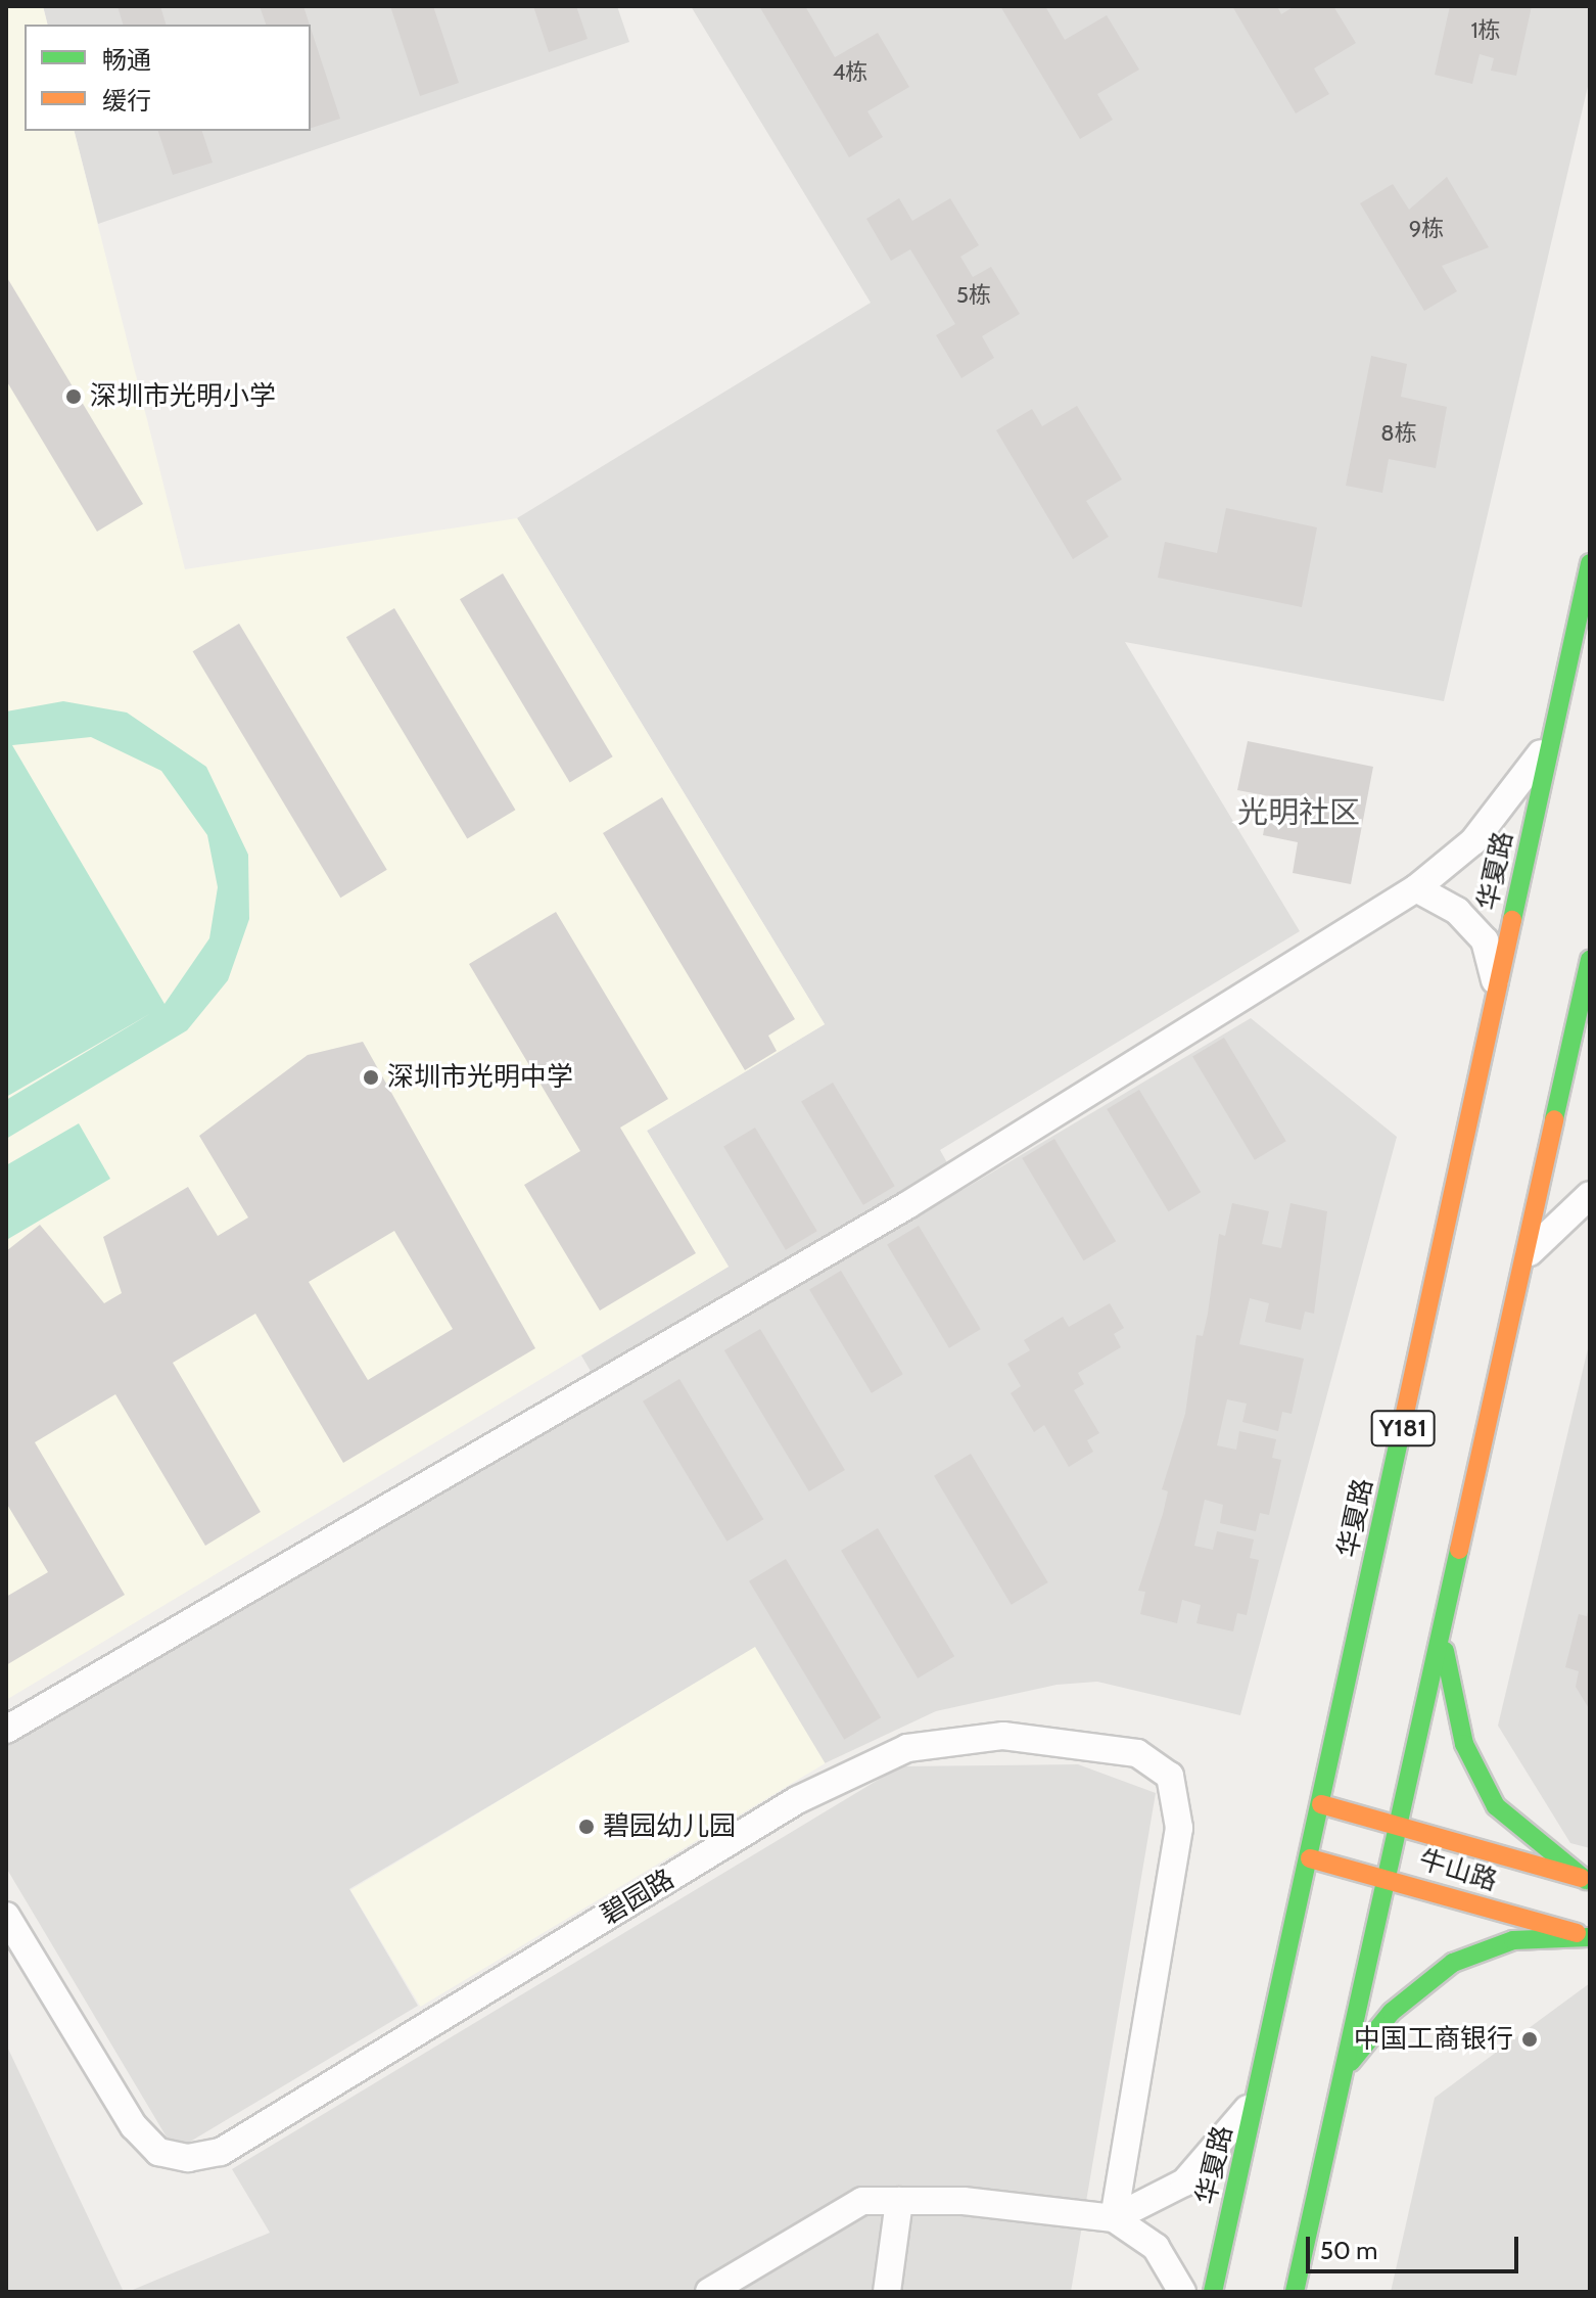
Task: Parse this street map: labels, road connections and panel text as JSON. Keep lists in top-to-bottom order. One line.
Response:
{"streets":{"main road":["华夏路","Y181","牛山路"],"street":["碧园路"]},"crossings":[["华夏路","牛山路"]],"districts":["光明社区"],"places":["深圳市光明小学","深圳市光明中学","碧园幼儿园","中国工商银行"],"house_numbers":["1栋","4栋","9栋","5栋","8栋"],"legend":["畅通","缓行"],"scale_bar":"50 m"}
